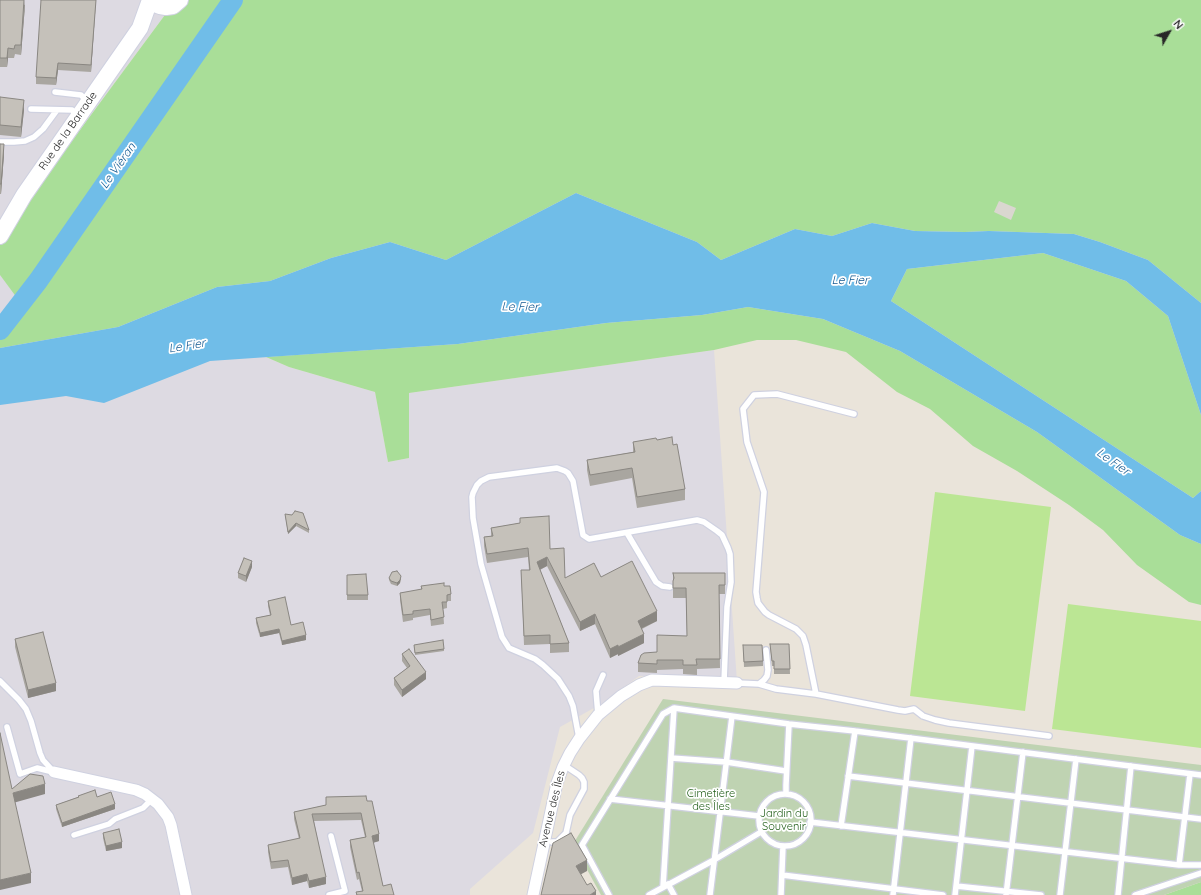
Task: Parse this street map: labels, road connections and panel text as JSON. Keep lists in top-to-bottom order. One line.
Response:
{"streets":{"street":["Rue de la Barrade","Avenue des Îles"]},"water":["Le Viéran","Le Fier"],"parks":["Cimetière des Îles","Jardin du Souvenir"],"north":"top right"}
